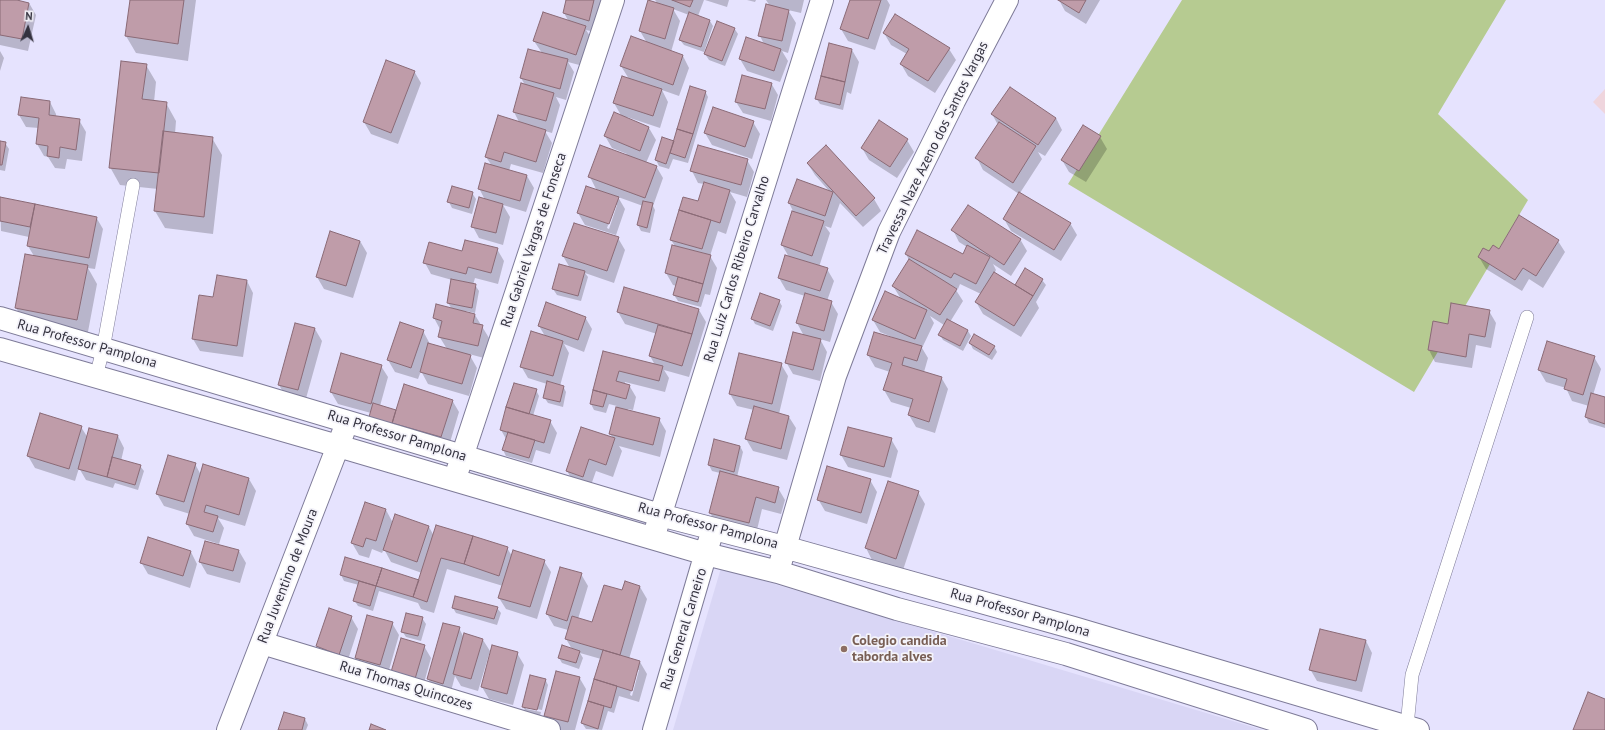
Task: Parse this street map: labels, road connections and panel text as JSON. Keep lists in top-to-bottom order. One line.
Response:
{"streets":{"street":["Travessa Naze Azeno dos Santos Vargas","Rua Gabriel Vargas de Fonseca","Rua Luiz Carlos Ribeiro Carvalho","Rua Professor Pamplona","Rua Juventino de Moura","Rua General Carneiro","Rua Thomas Quincozes"]},"crossings":[["Travessa Naze Azeno dos Santos Vargas","Rua Professor Pamplona"],["Rua Gabriel Vargas de Fonseca","Rua Professor Pamplona"],["Rua Luiz Carlos Ribeiro Carvalho","Rua Professor Pamplona"],["Rua Professor Pamplona","Rua Juventino de Moura"],["Rua Professor Pamplona","Rua General Carneiro"],["Rua Juventino de Moura","Rua Thomas Quincozes"]],"places":["Colegio candida taborda alves"],"north":"top"}
